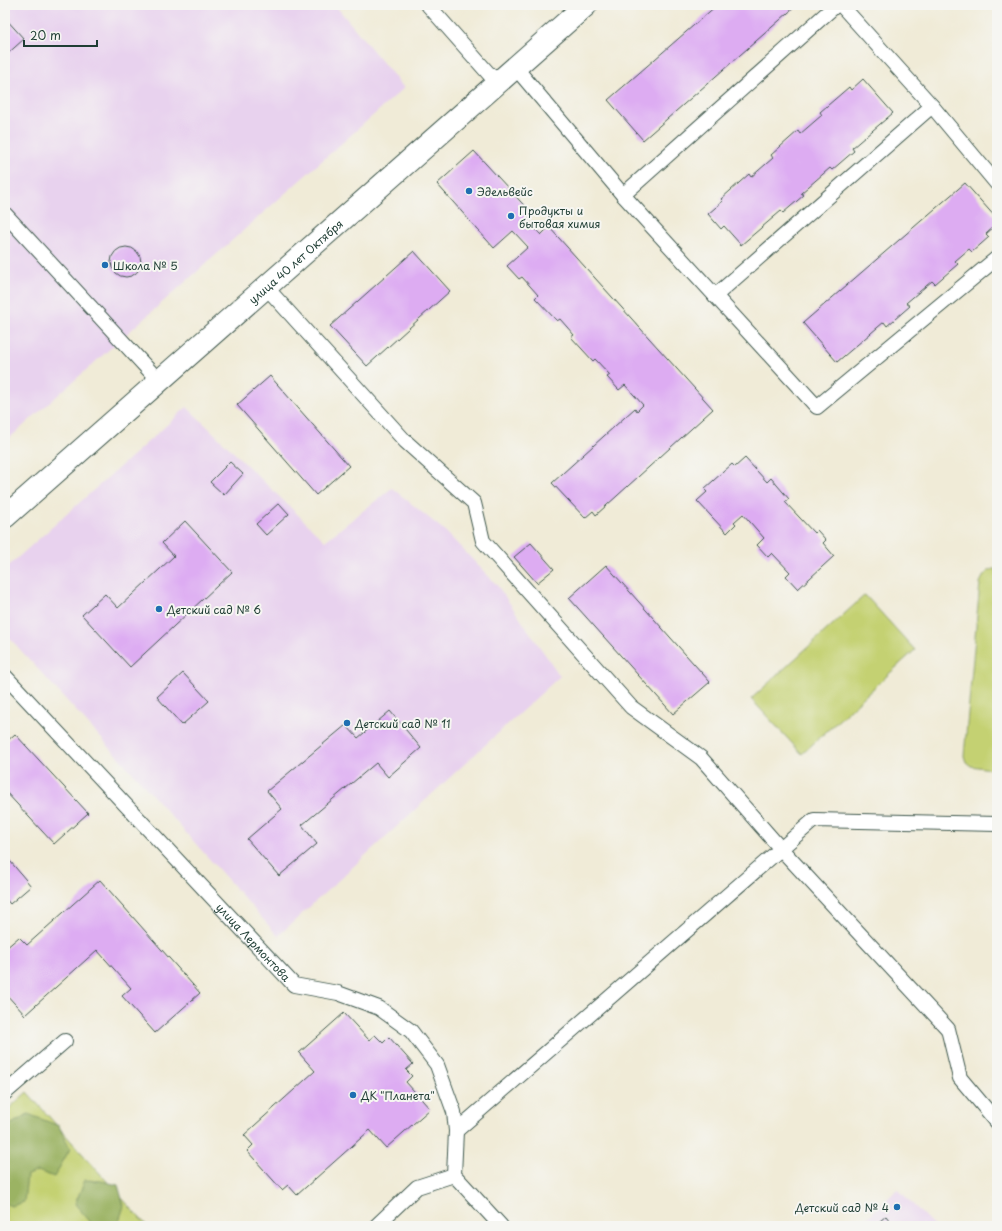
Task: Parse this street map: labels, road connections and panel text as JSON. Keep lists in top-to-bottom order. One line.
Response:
{"streets":{"street":["улица 40 лет Октября"],"lane":["улица Лермонтова"]},"places":["Эдельвейс","Продукты и бытовая химия","Школа № 5","Детский сад № 6","Детский сад № 11","ДК \"Планета\"","Детский сад № 4"],"scale_bar":"20 m"}
